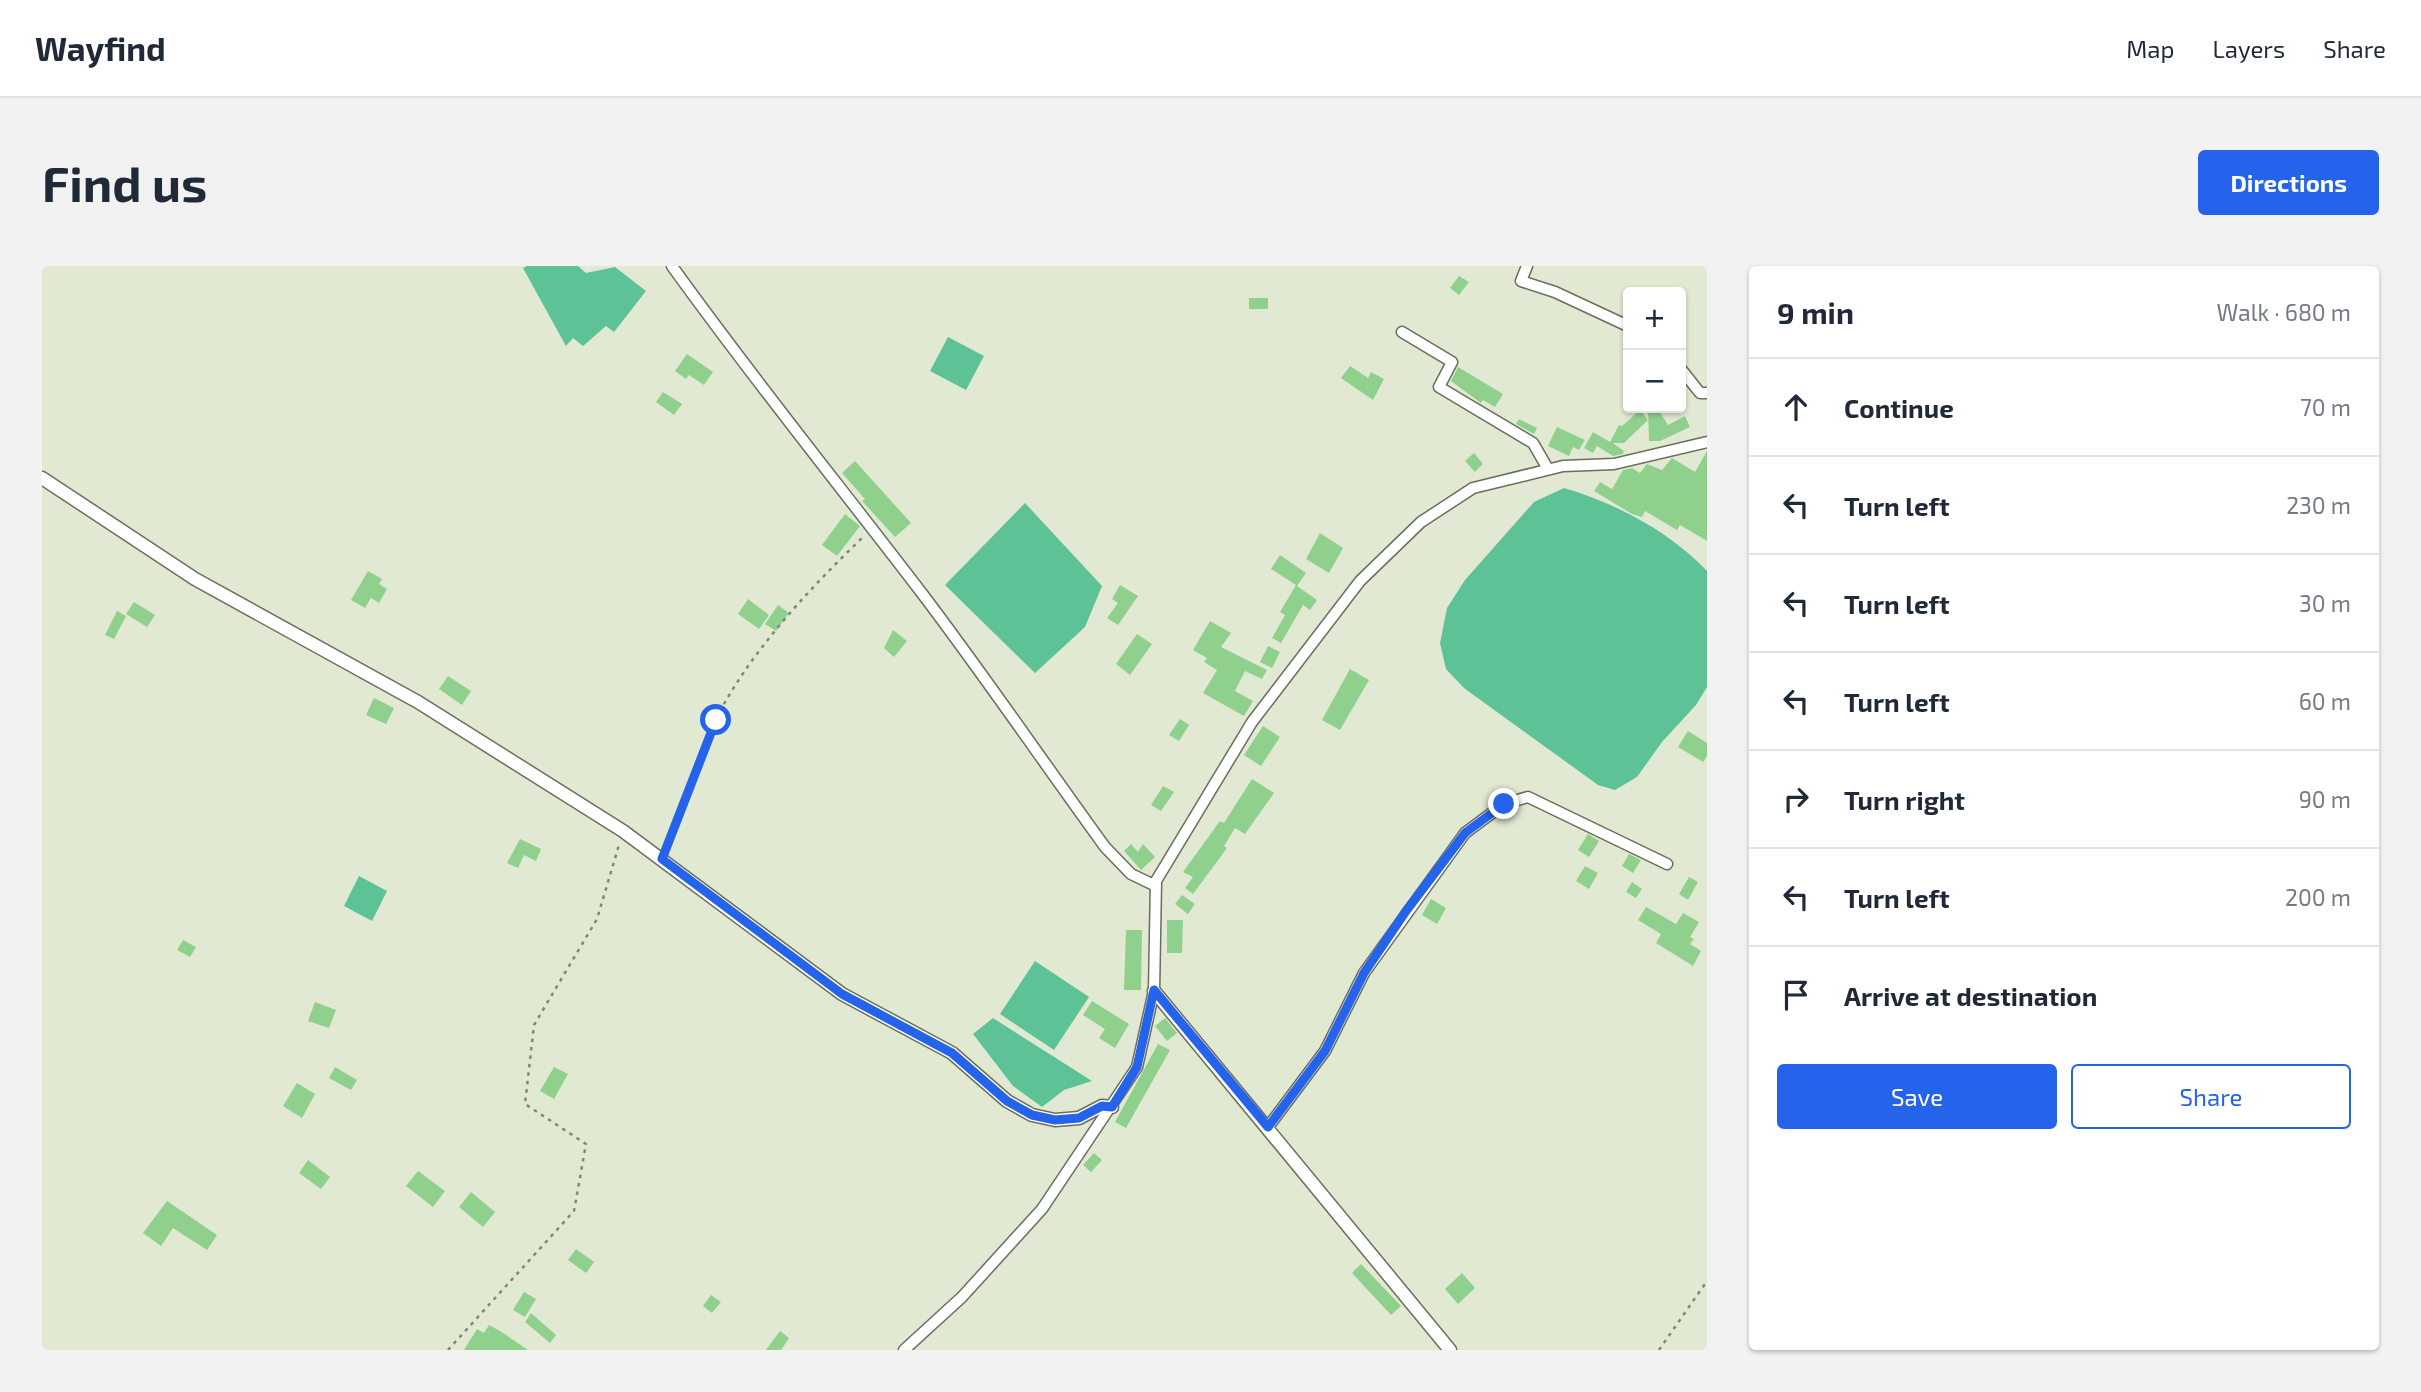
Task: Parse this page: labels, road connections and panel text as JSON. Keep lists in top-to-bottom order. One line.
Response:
{"page":{"header":"Wayfind","nav":["Map","Layers","Share"],"buttons":["Directions",["Save","Share"]],"title":"Find us","heading":["9 min","Walk · 680 m"],"map_buttons":["+","−"],"list":[["Continue","70 m"],["Turn left","230 m"],["Turn left","30 m"],["Turn left","60 m"],["Turn right","90 m"],["Turn left","200 m"],"Arrive at destination"]}}
